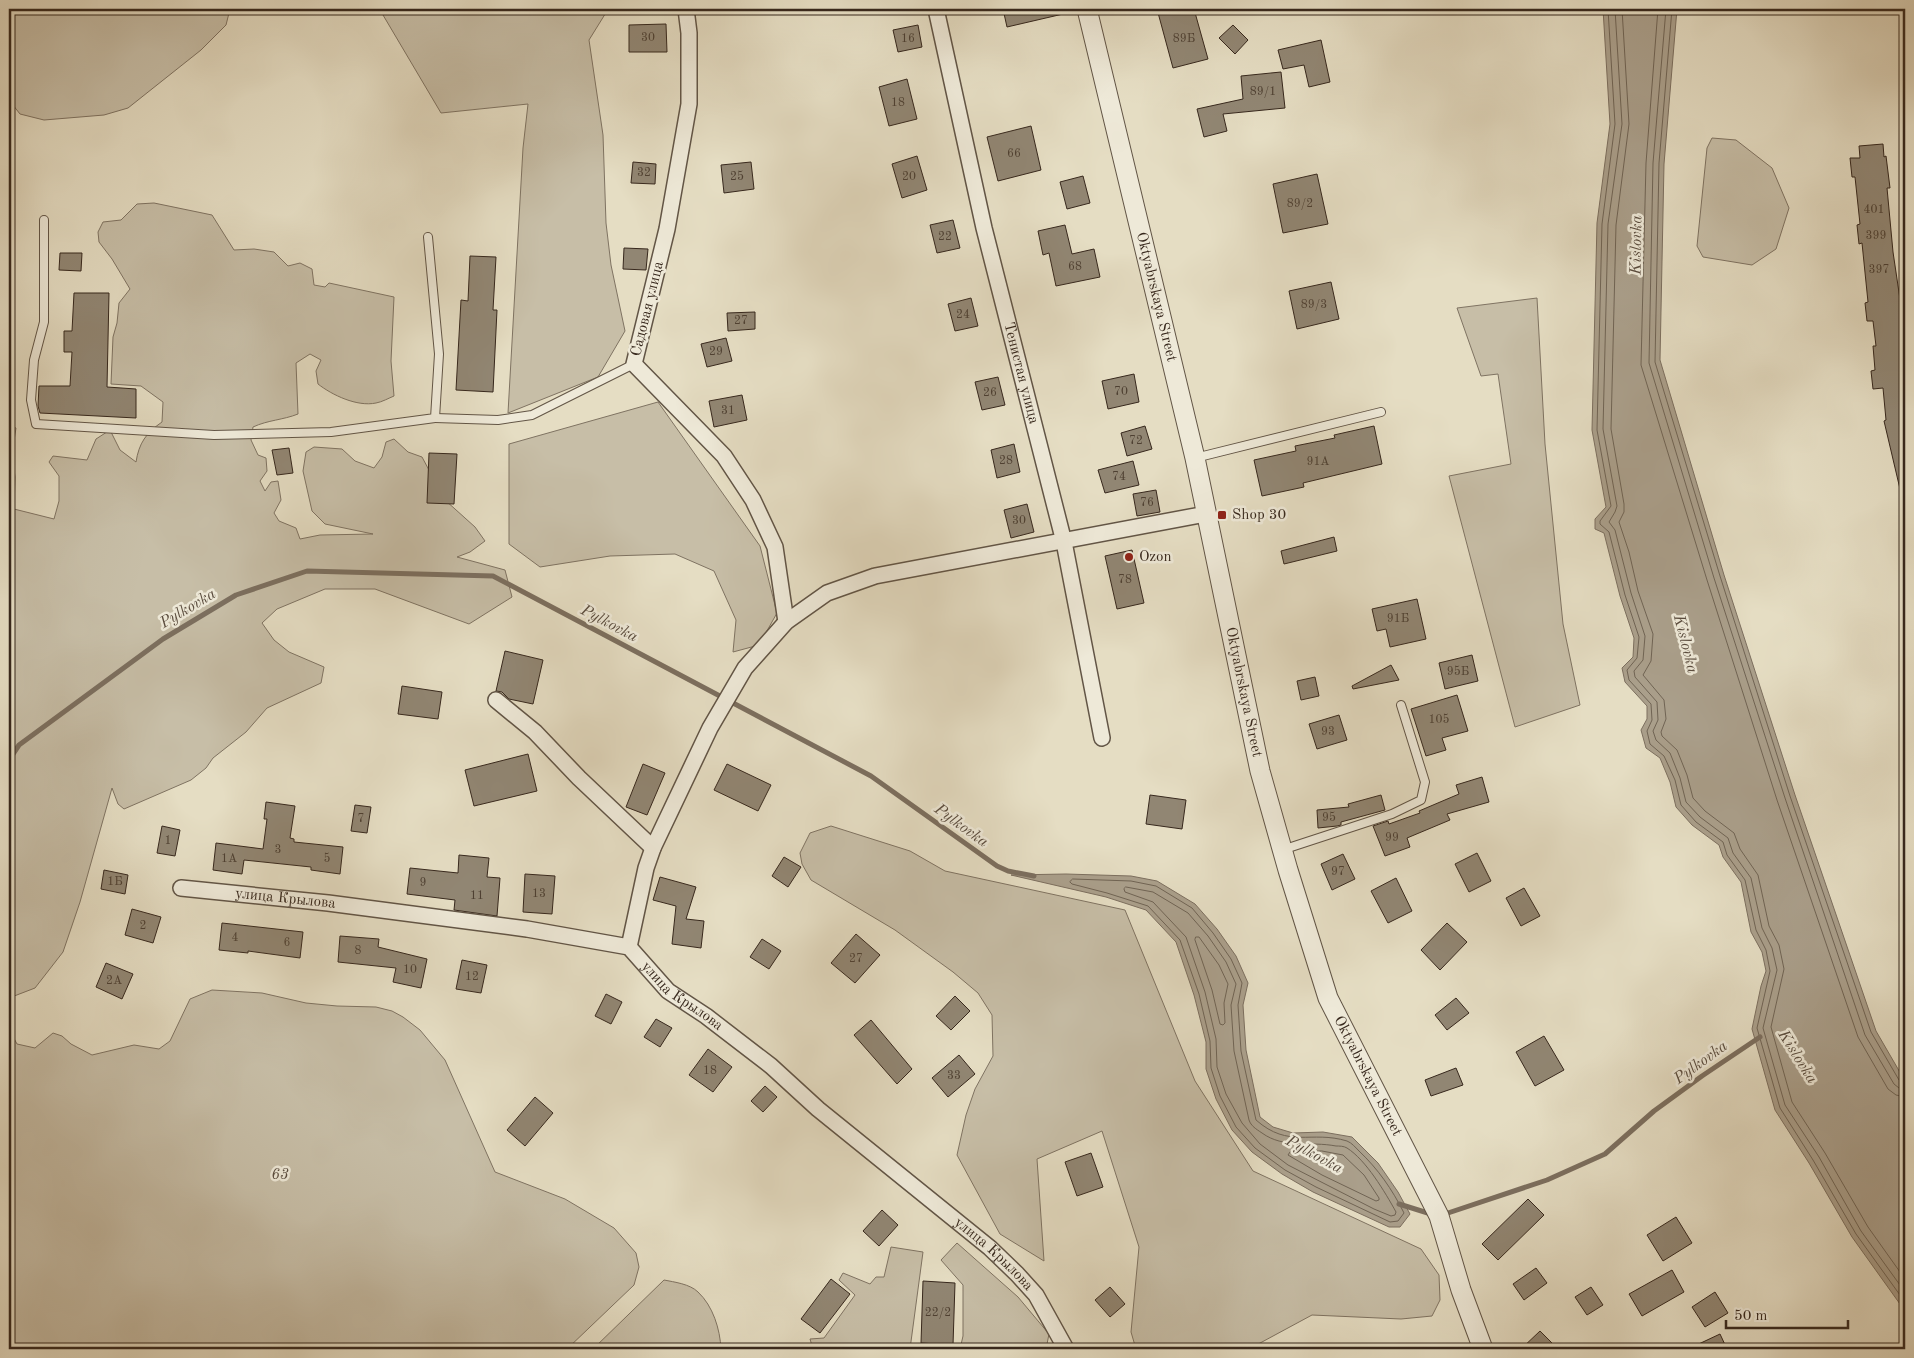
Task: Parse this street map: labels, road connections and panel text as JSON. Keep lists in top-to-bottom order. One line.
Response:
{"streets":{"street":["Oktyabrskaya Street","Садовая улица","Тенистая улица","улица Крылова"]},"water":["Kislovka","Pylkovka"],"parks":["63"],"places":{"transit":["Shop 30"],"other":["Ozon"]},"house_numbers":["30","16","89Б","89/1","18","66","32","25","20","89/2","401","399","22","68","397","89/3","24","27","29","70","26","31","72","28","91А","74","76","30","78","91Б","95Б","105","93","95","7","99","1","3","1А","5","97","1Б","9","13","11","2","4","6","8","27","10","12","2А","18","33","22/2"],"scale_bar":"50 m"}
